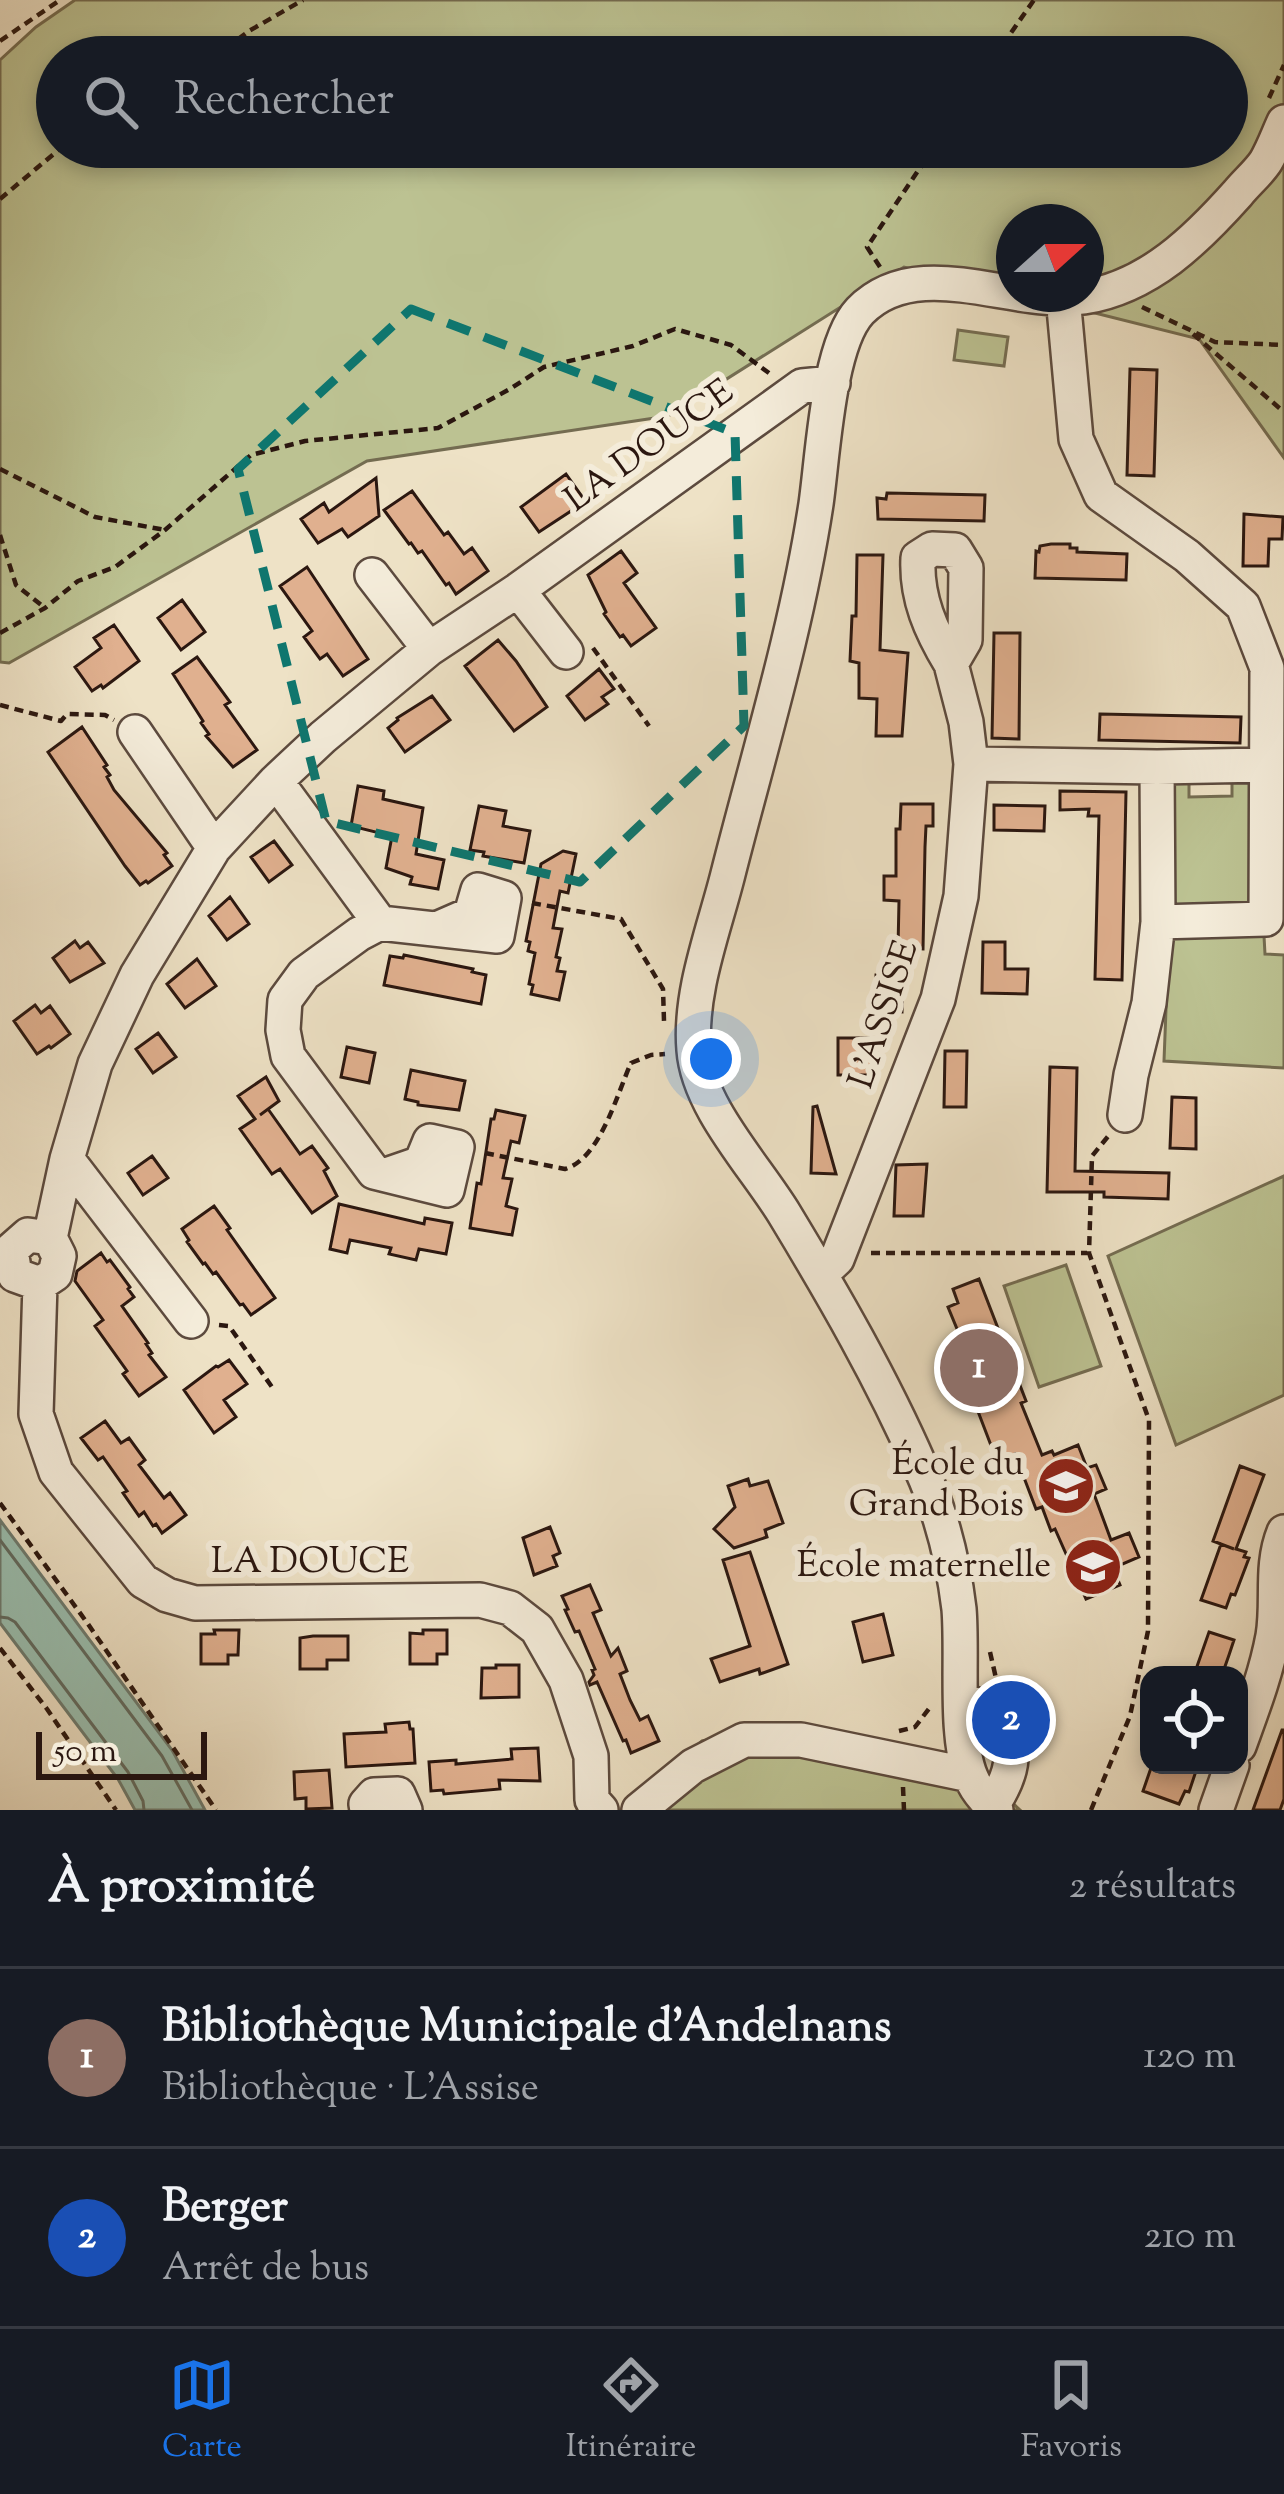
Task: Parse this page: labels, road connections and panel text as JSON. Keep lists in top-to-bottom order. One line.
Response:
{"streets":{"street":["LA DOUCE","L'ASSISE"]},"places":{"school or university":["École du Grand Bois","École maternelle"]},"scale_bar":"50 m","north":"right","page":{"search":"Rechercher","pins":["1","2"],"scale":"50 m","heading":["À proximité","2 résultats"],"list":[{"mark":"1","name":"Bibliothèque Municipale d'Andelnans","note":"Bibliothèque · L'Assise","value":"120 m"},{"mark":"2","name":"Berger","note":"Arrêt de bus","value":"210 m"}],"nav":["Carte","Itinéraire","Favoris"]}}
